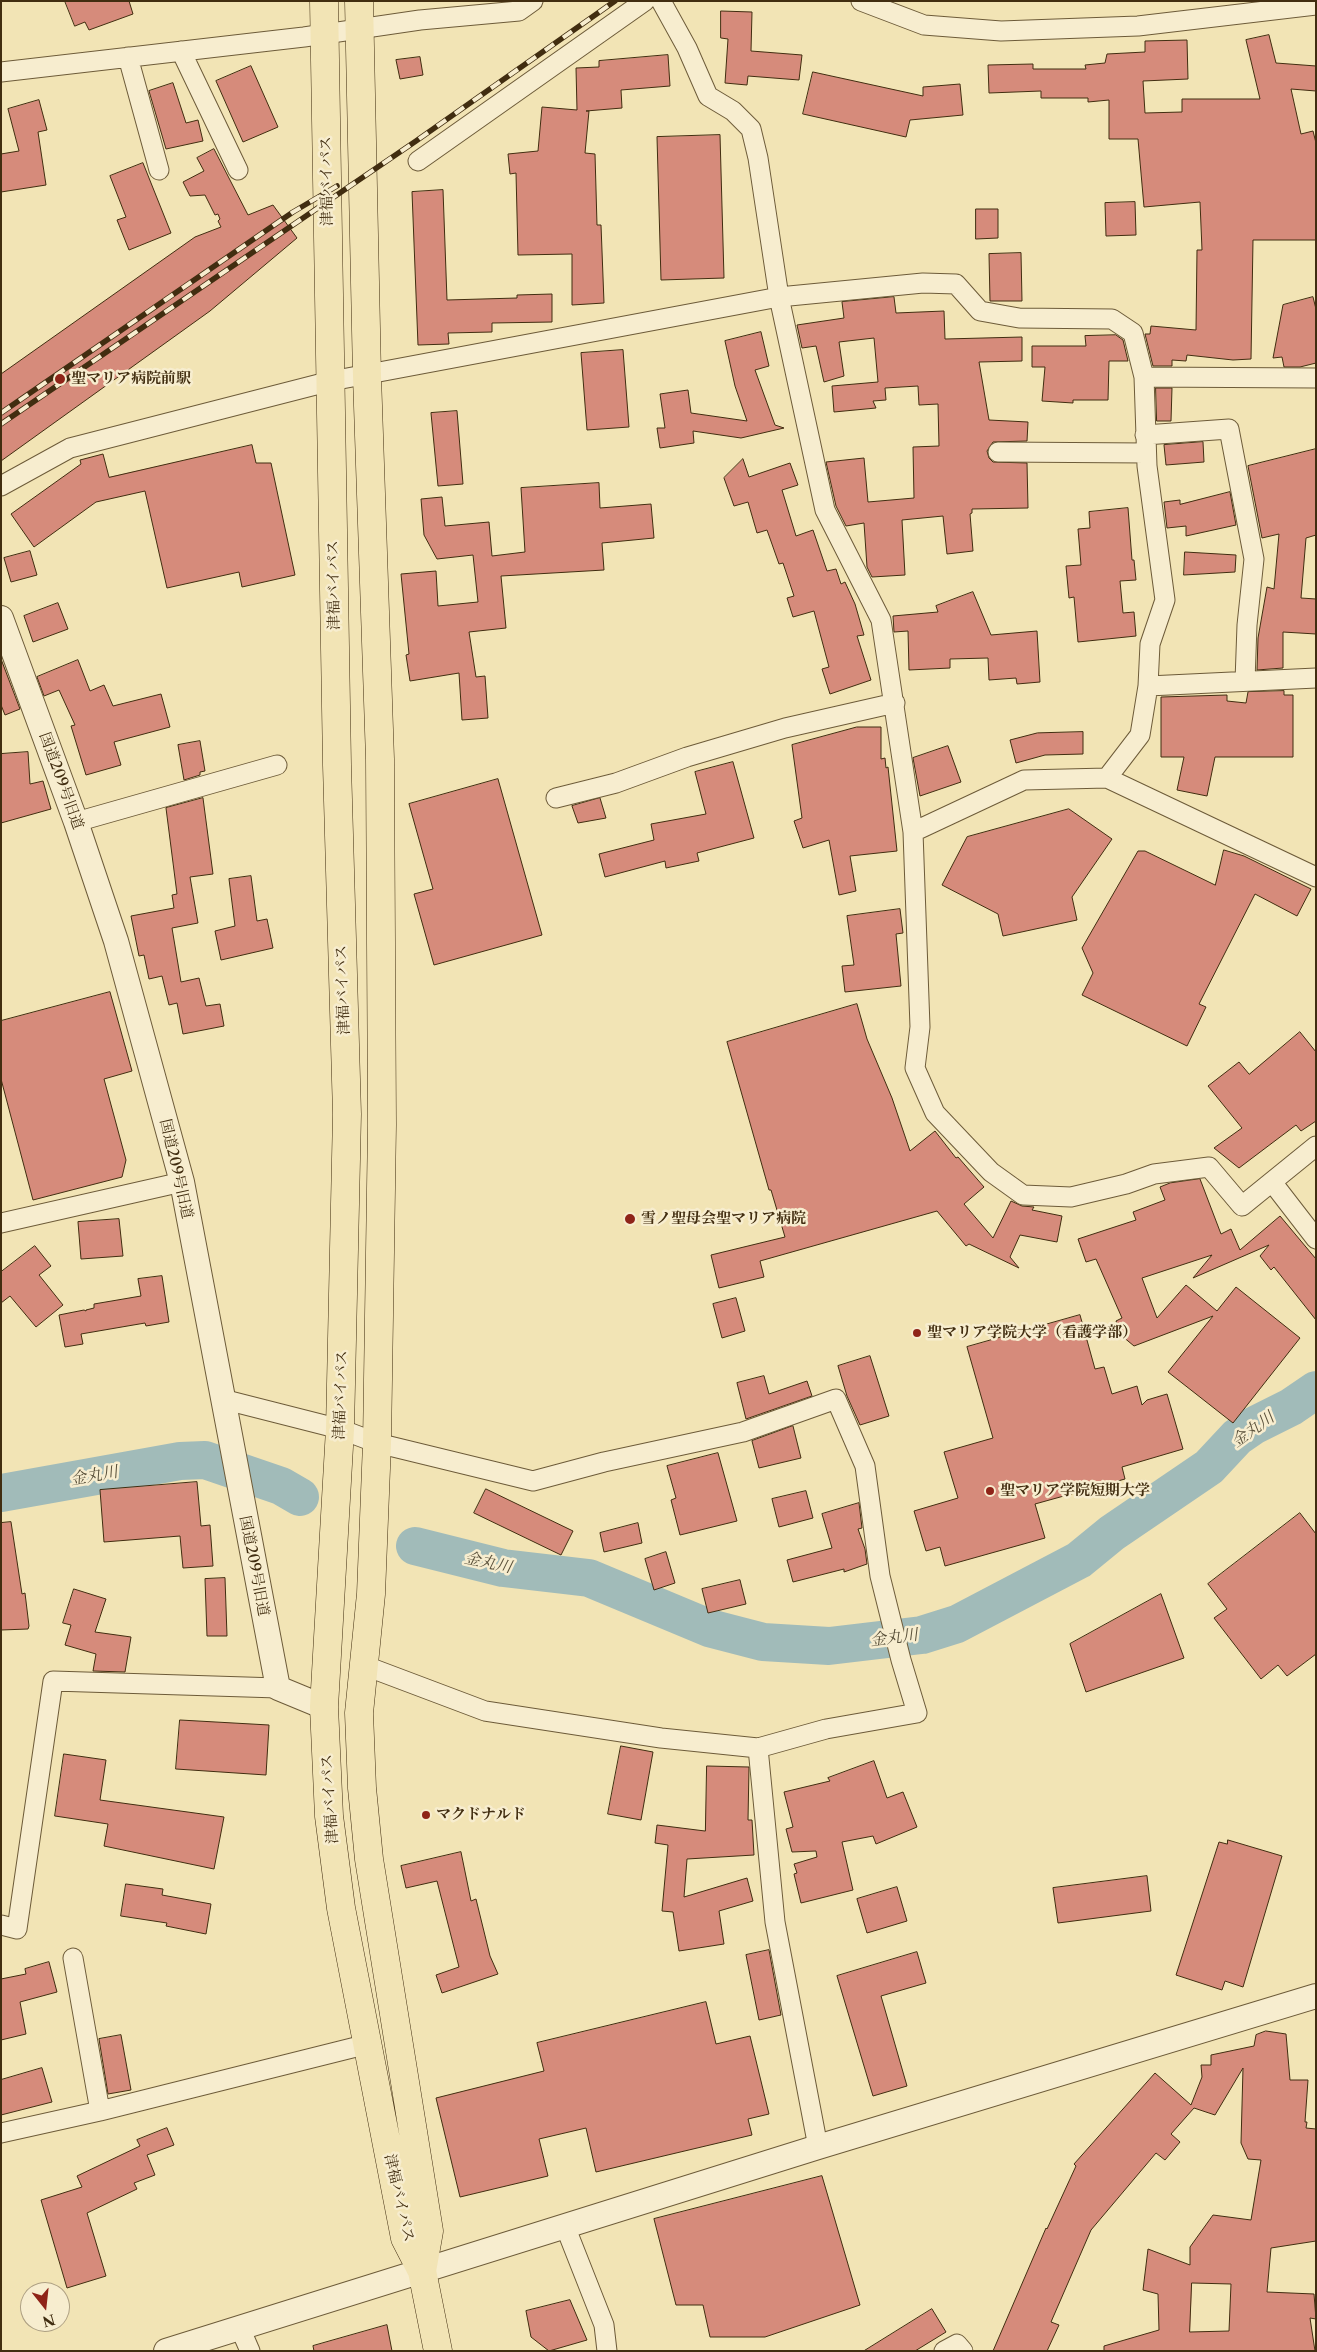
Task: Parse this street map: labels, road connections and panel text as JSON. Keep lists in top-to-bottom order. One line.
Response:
{"streets":{"highway":["津福バイパス"],"street":["国道209号旧道"]},"water":["金丸川"],"places":["聖マリア病院前駅","雪ノ聖母会聖マリア病院","聖マリア学院大学（看護学部）","聖マリア学院短期大学","マクドナルド"],"north":"bottom"}
